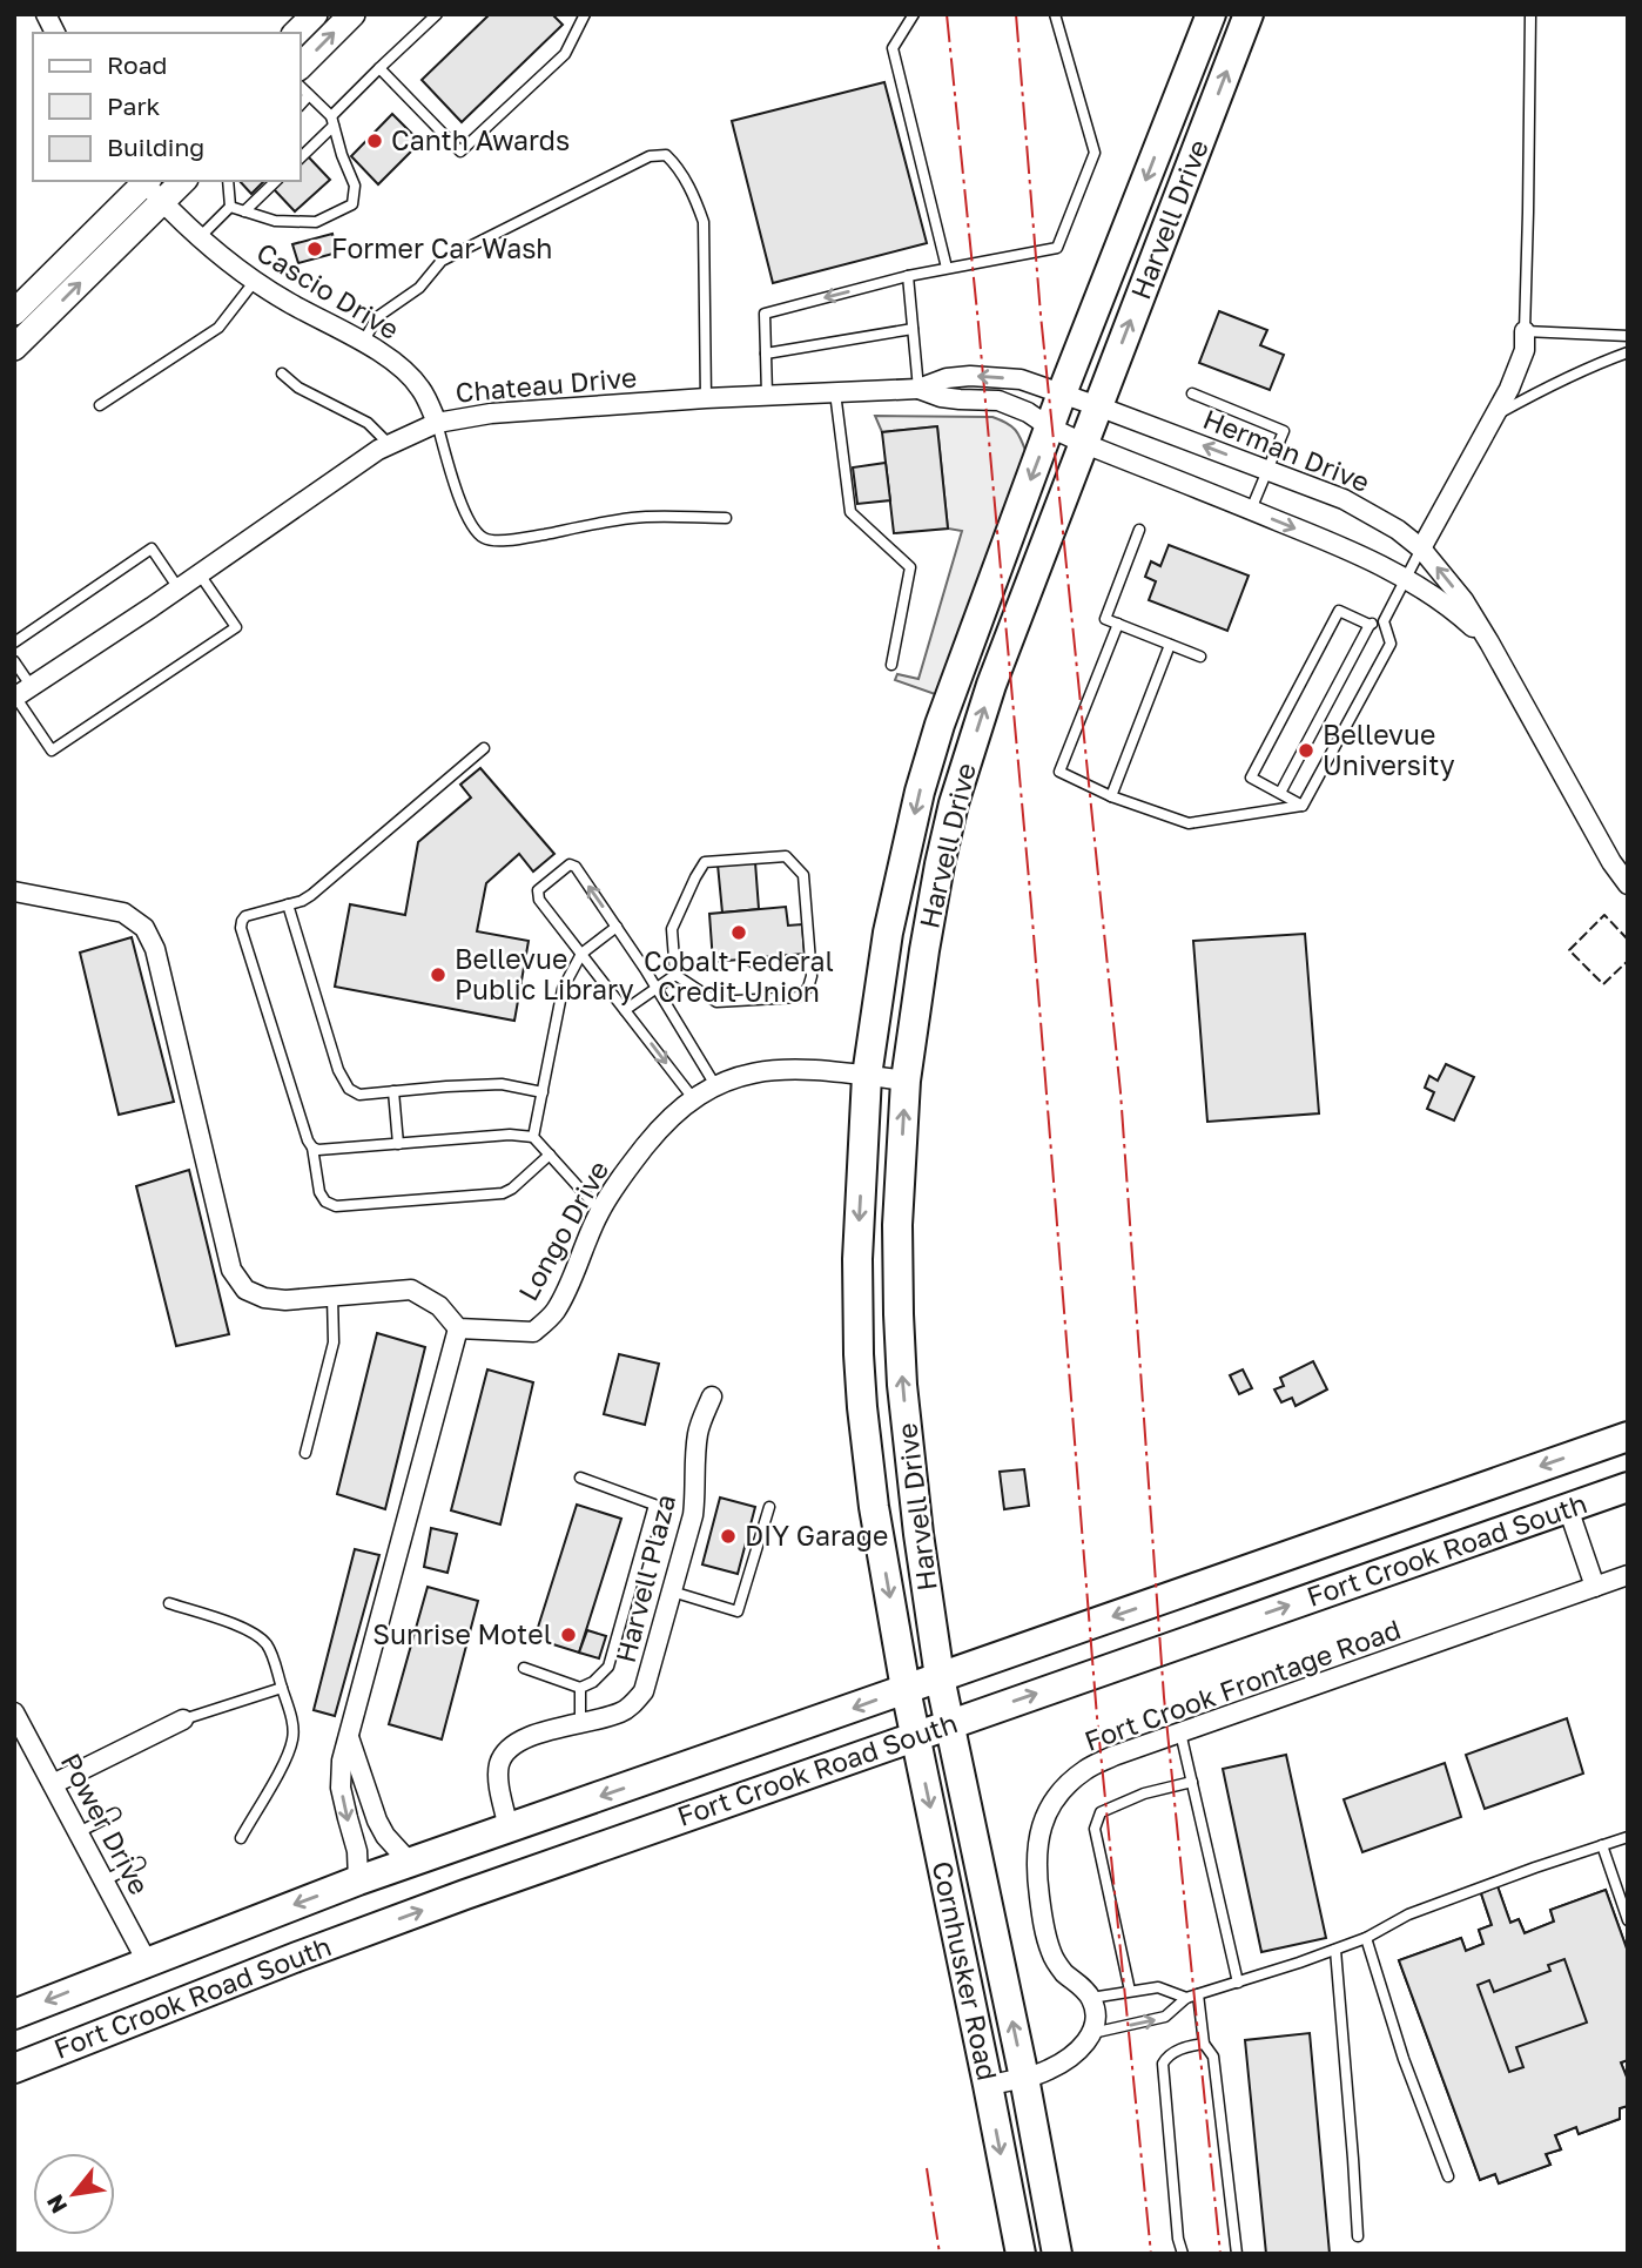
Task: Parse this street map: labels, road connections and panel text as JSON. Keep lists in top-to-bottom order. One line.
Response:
{"streets":{"main road":["Harvell Drive","Fort Crook Road South","Cornhusker Road"],"street":["Cascio Drive","Chateau Drive","Herman Drive","Longo Drive","Harvell Plaza","Fort Crook Frontage Road","Power Drive"]},"crossings":[["Harvell Drive","Chateau Drive"],["Harvell Drive","Herman Drive"],["Harvell Drive","Longo Drive"],["Harvell Drive","Fort Crook Road South"],["Harvell Drive","Cornhusker Road"],["Cascio Drive","Chateau Drive"],["Chateau Drive","Herman Drive"],["Fort Crook Road South","Harvell Plaza"],["Fort Crook Road South","Power Drive"],["Fort Crook Road South","Cornhusker Road"]],"places":["Canth Awards","Former Car Wash","Bellevue University","Cobalt Federal Credit Union","Bellevue Public Library","DIY Garage","Sunrise Motel"],"legend":["Road","Park","Building"],"north":"bottom left"}
